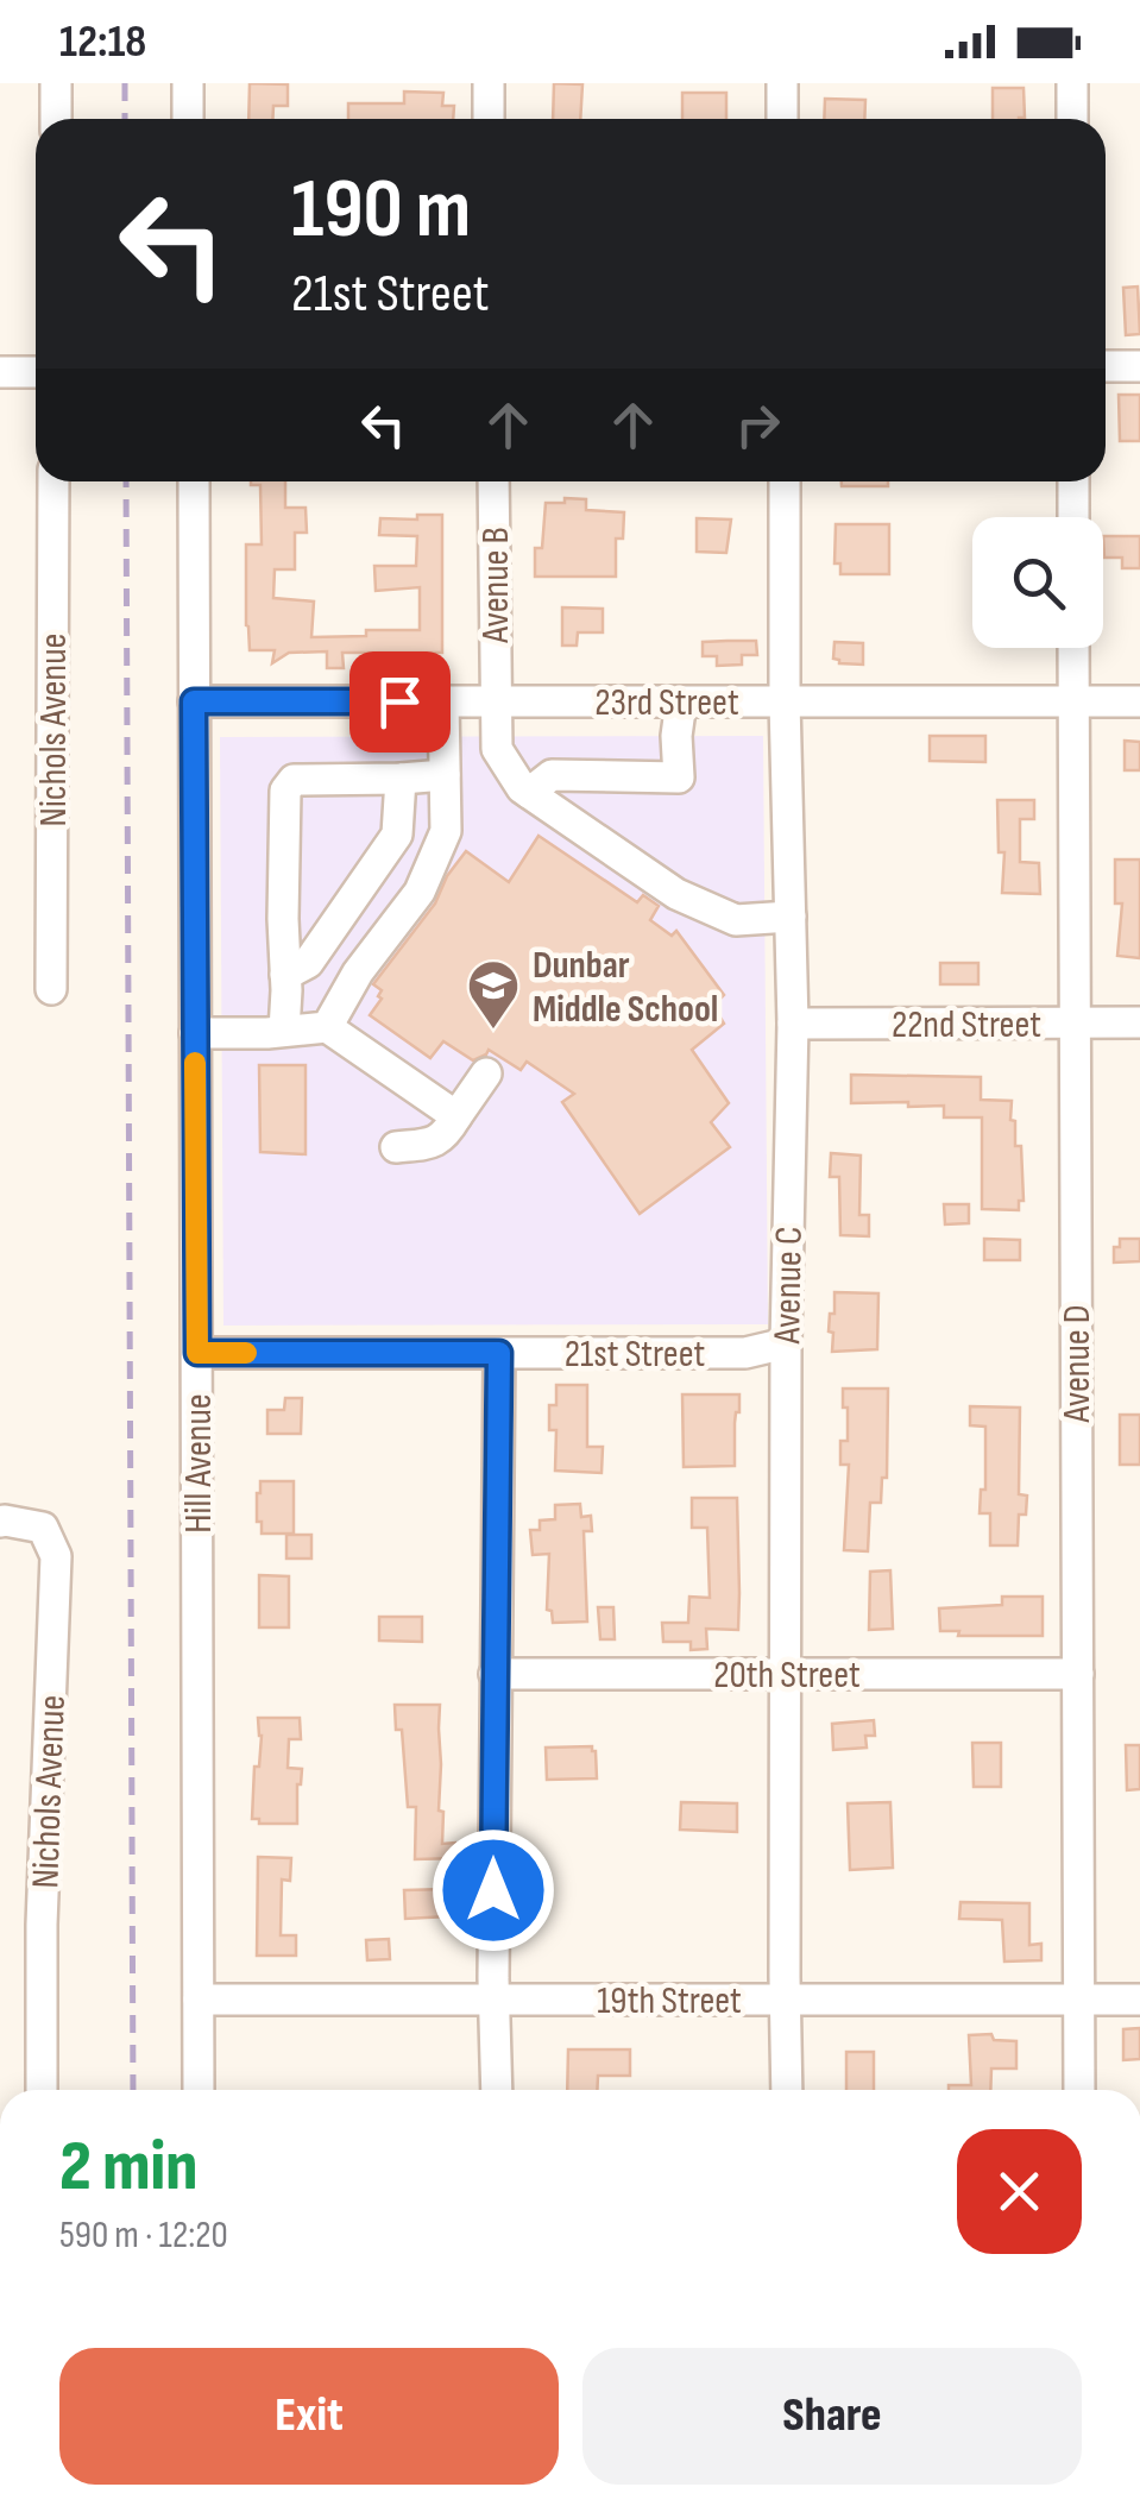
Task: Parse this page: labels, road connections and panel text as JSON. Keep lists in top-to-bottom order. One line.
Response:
{"streets":{"street":["Avenue B","23rd Street","Nichols Avenue","22nd Street","Avenue C","21st Street","Avenue D","Hill Avenue","20th Street","19th Street"]},"crossings":[["Avenue B","23rd Street"],["23rd Street","Avenue C"],["23rd Street","Avenue D"],["23rd Street","Hill Avenue"],["22nd Street","Avenue C"],["22nd Street","Avenue D"],["Avenue C","21st Street"],["Avenue C","20th Street"],["Avenue C","19th Street"],["21st Street","Hill Avenue"],["Avenue D","20th Street"],["Avenue D","19th Street"],["Hill Avenue","19th Street"]],"places":{"school or university":["Dunbar Middle School"]},"page":{"status":"12:18","turn":["190 m","21st Street"],"heading":["2 min","590 m · 12:20"],"buttons":["Exit","Share"]}}
